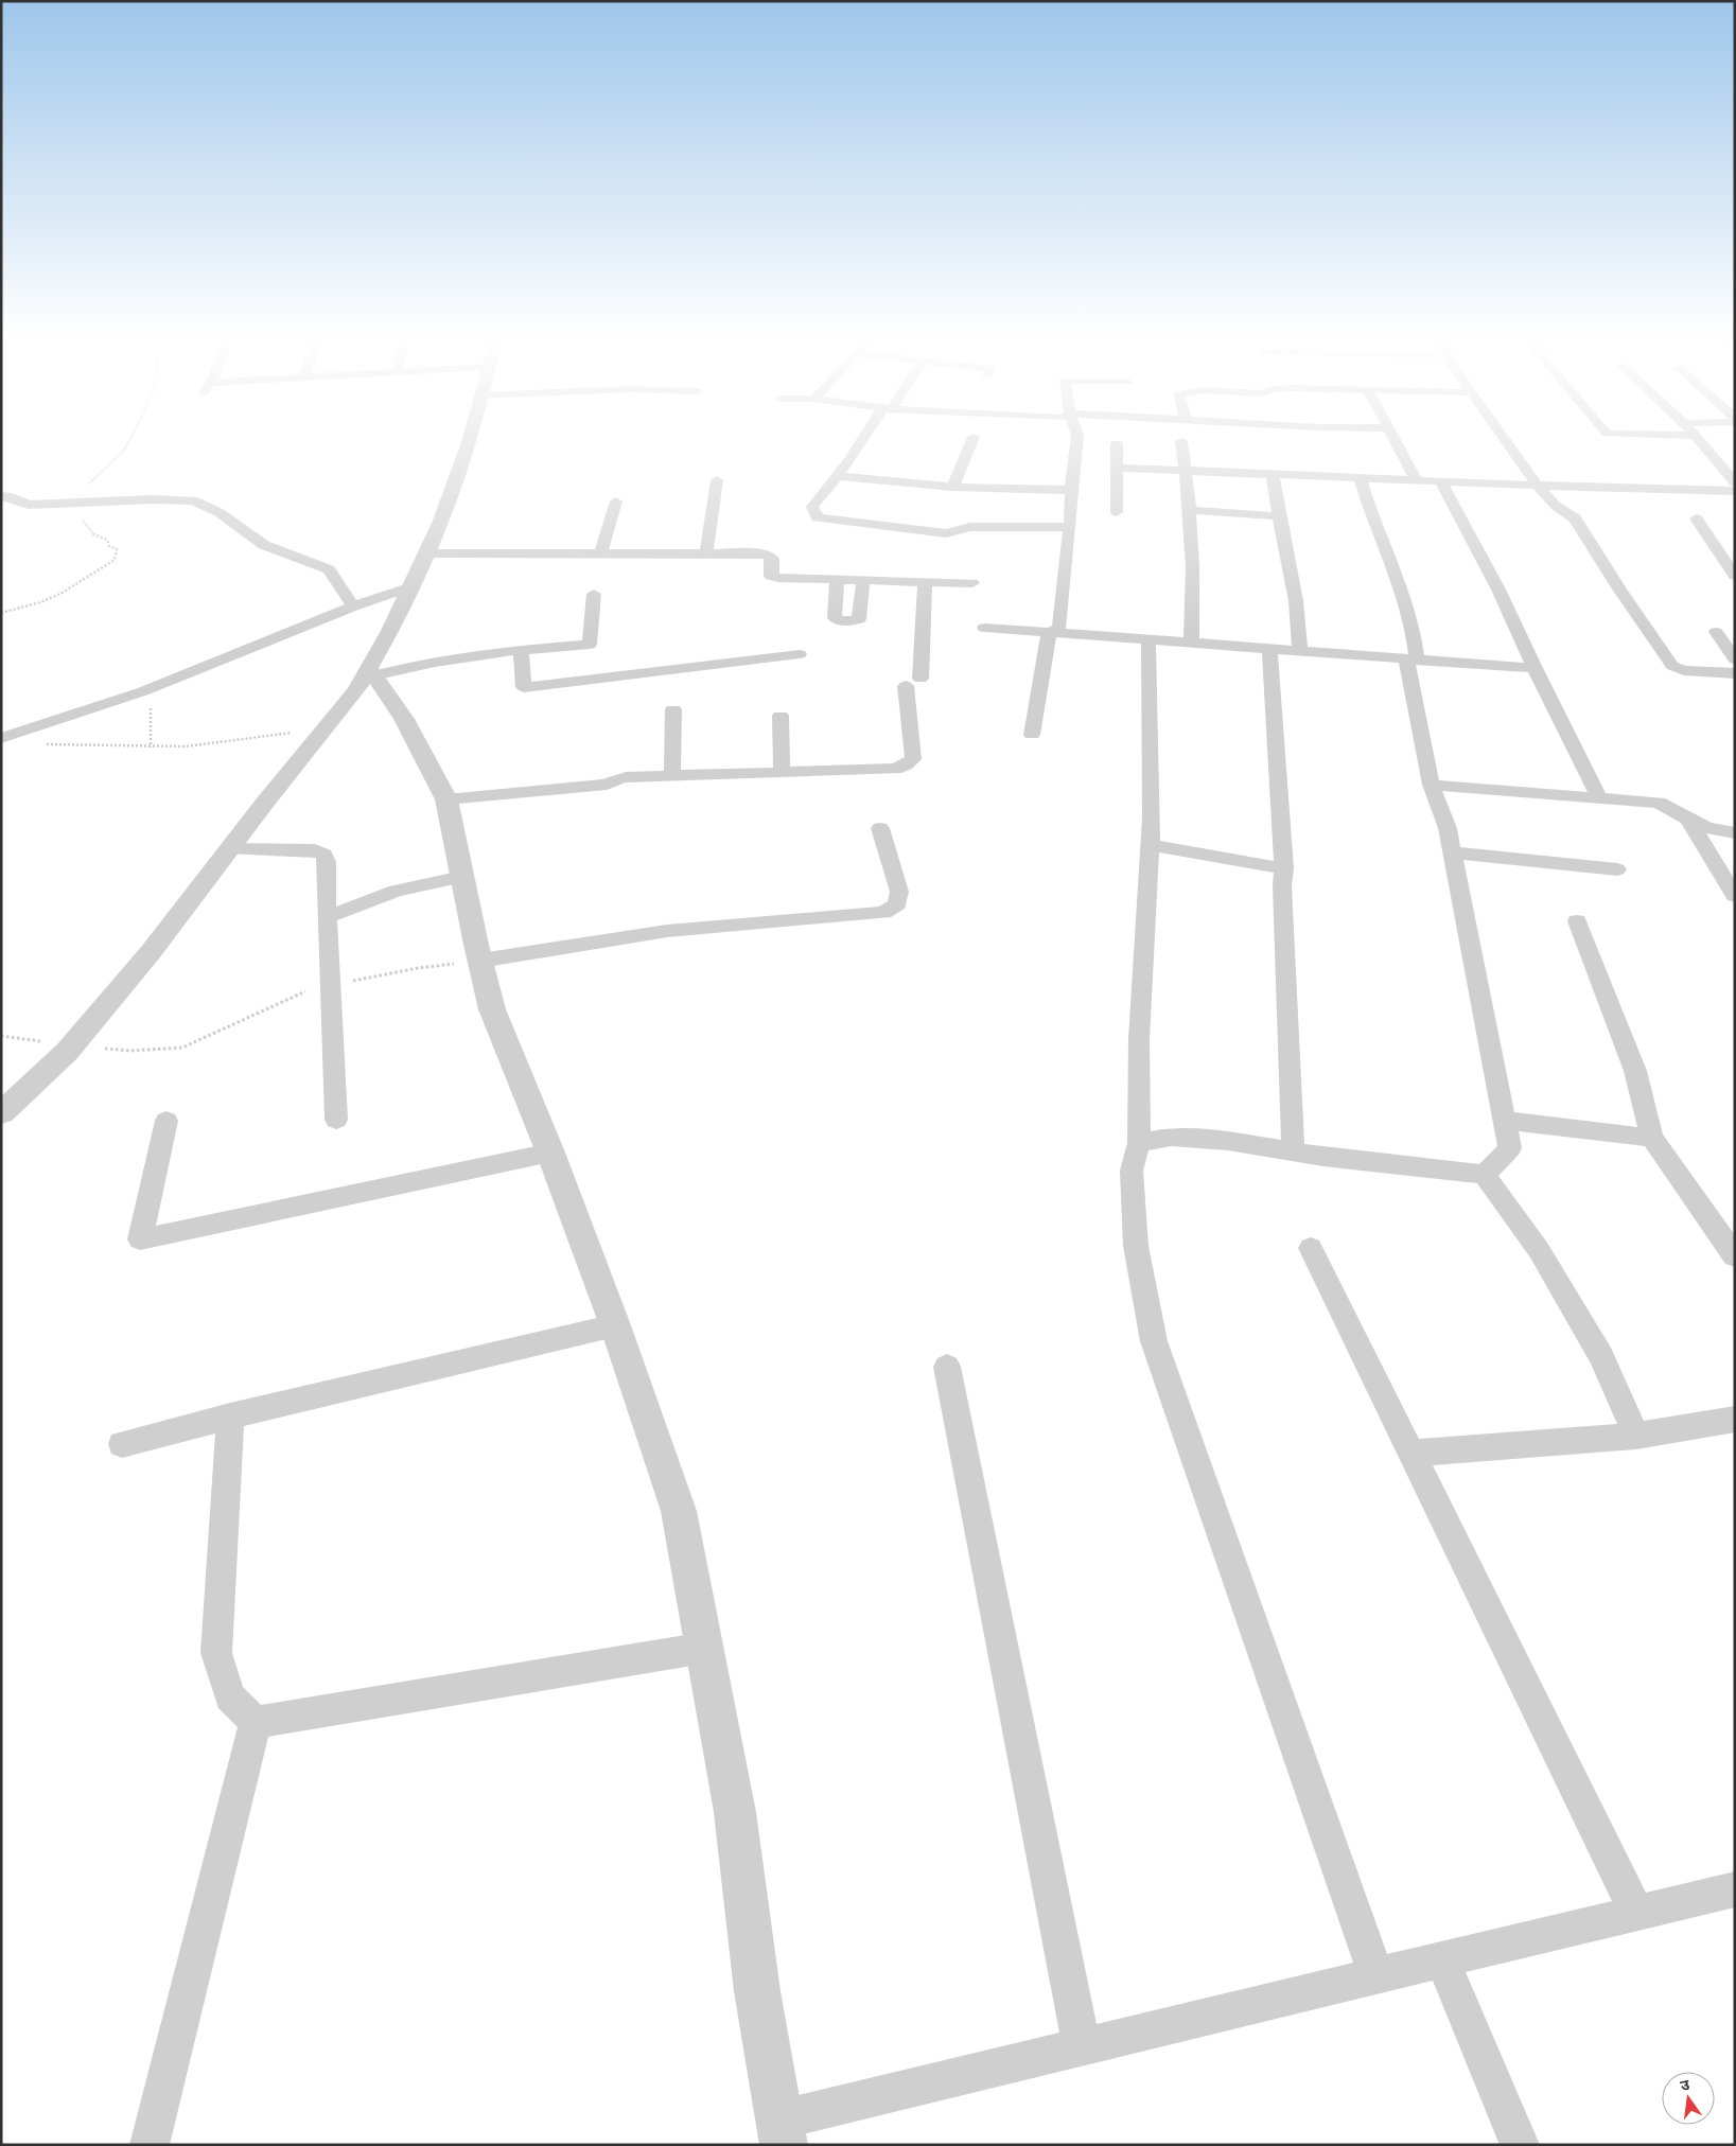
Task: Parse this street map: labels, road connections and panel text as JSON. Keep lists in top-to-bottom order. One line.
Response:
{"north":"top"}
